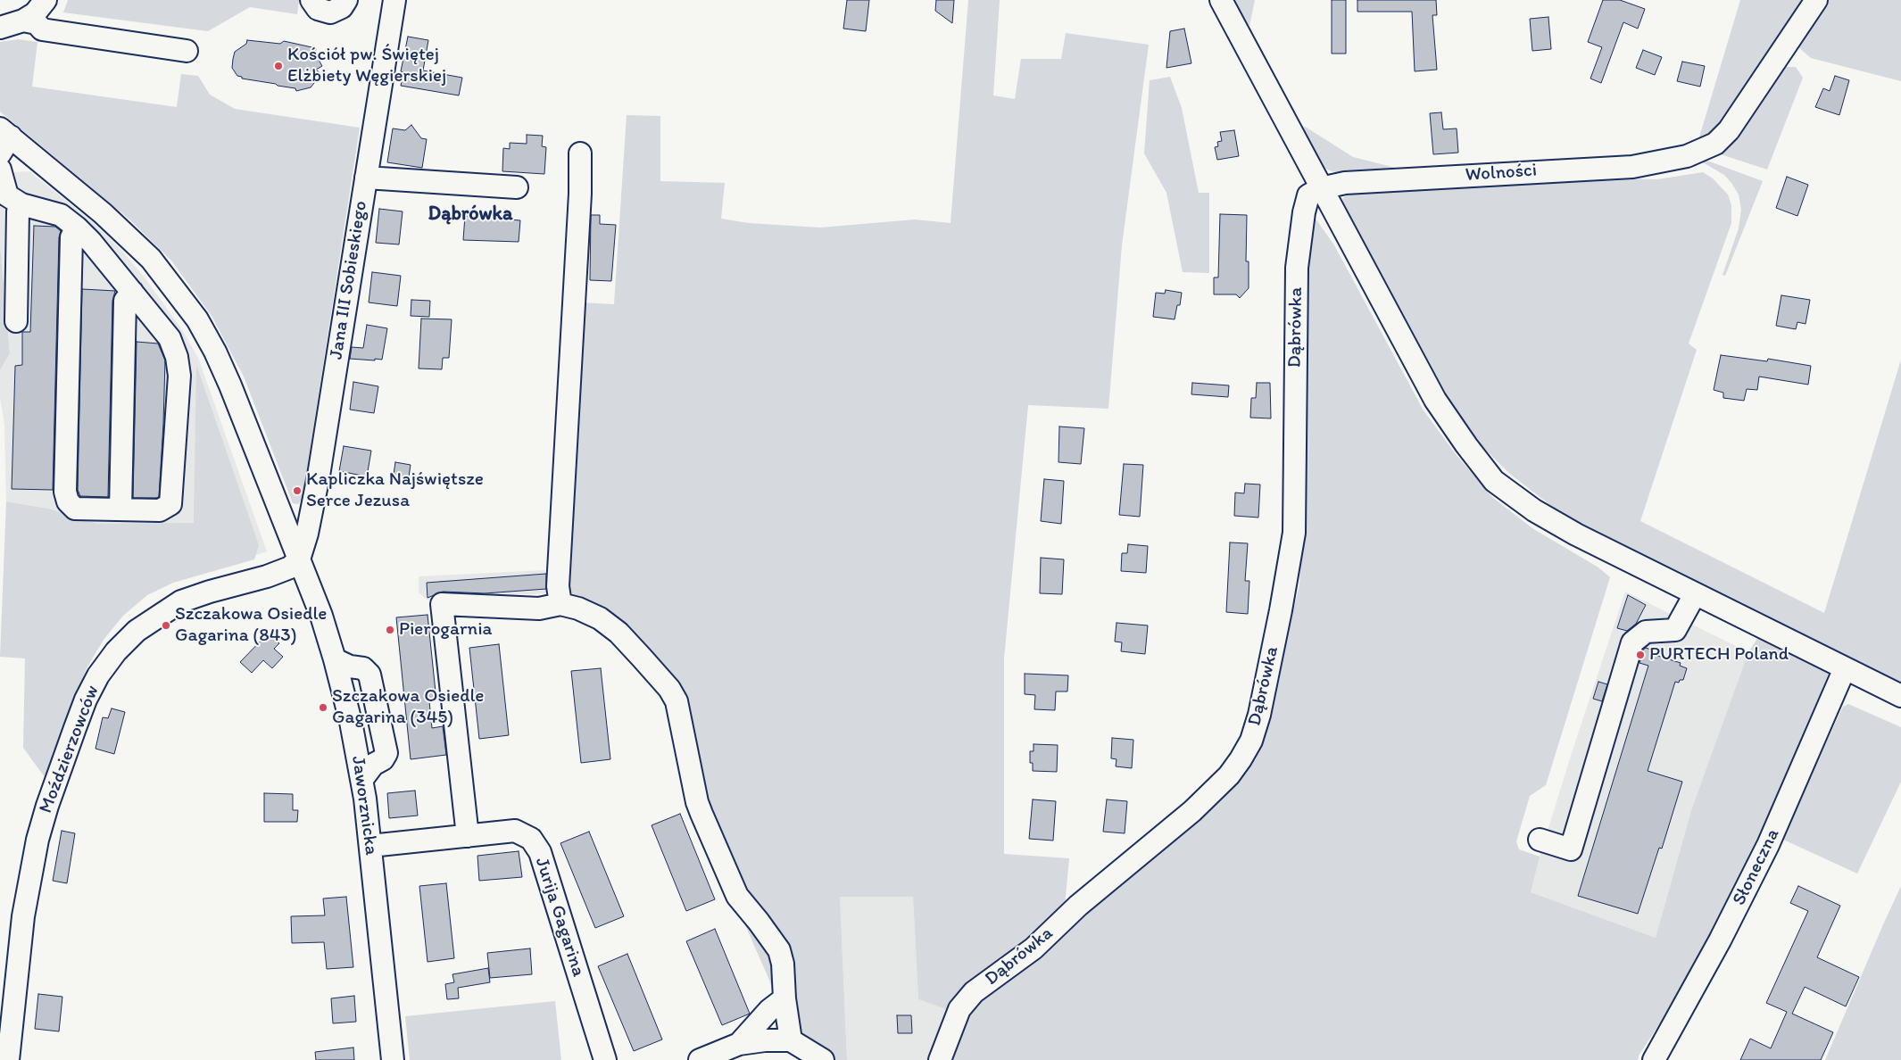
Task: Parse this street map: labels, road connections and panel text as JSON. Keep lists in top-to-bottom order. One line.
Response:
{"streets":{"street":["Wolności","Jana III Sobieskiego","Dąbrówka","Moździerzowców","Jaworznicka","Słoneczna","Jurija Gagarina"]},"crossings":[["Wolności","Dąbrówka"],["Jana III Sobieskiego","Moździerzowców"],["Jana III Sobieskiego","Jaworznicka"],["Moździerzowców","Jaworznicka"],["Jaworznicka","Jurija Gagarina"]],"districts":["Dąbrówka"],"places":["Kościół pw. Świętej Elżbiety Węgierskiej","Kapliczka Najświętsze Serce Jezusa","Szczakowa Osiedle Gagarina (843)","Pierogarnia","PURTECH Poland","Szczakowa Osiedle Gagarina (345)"]}
